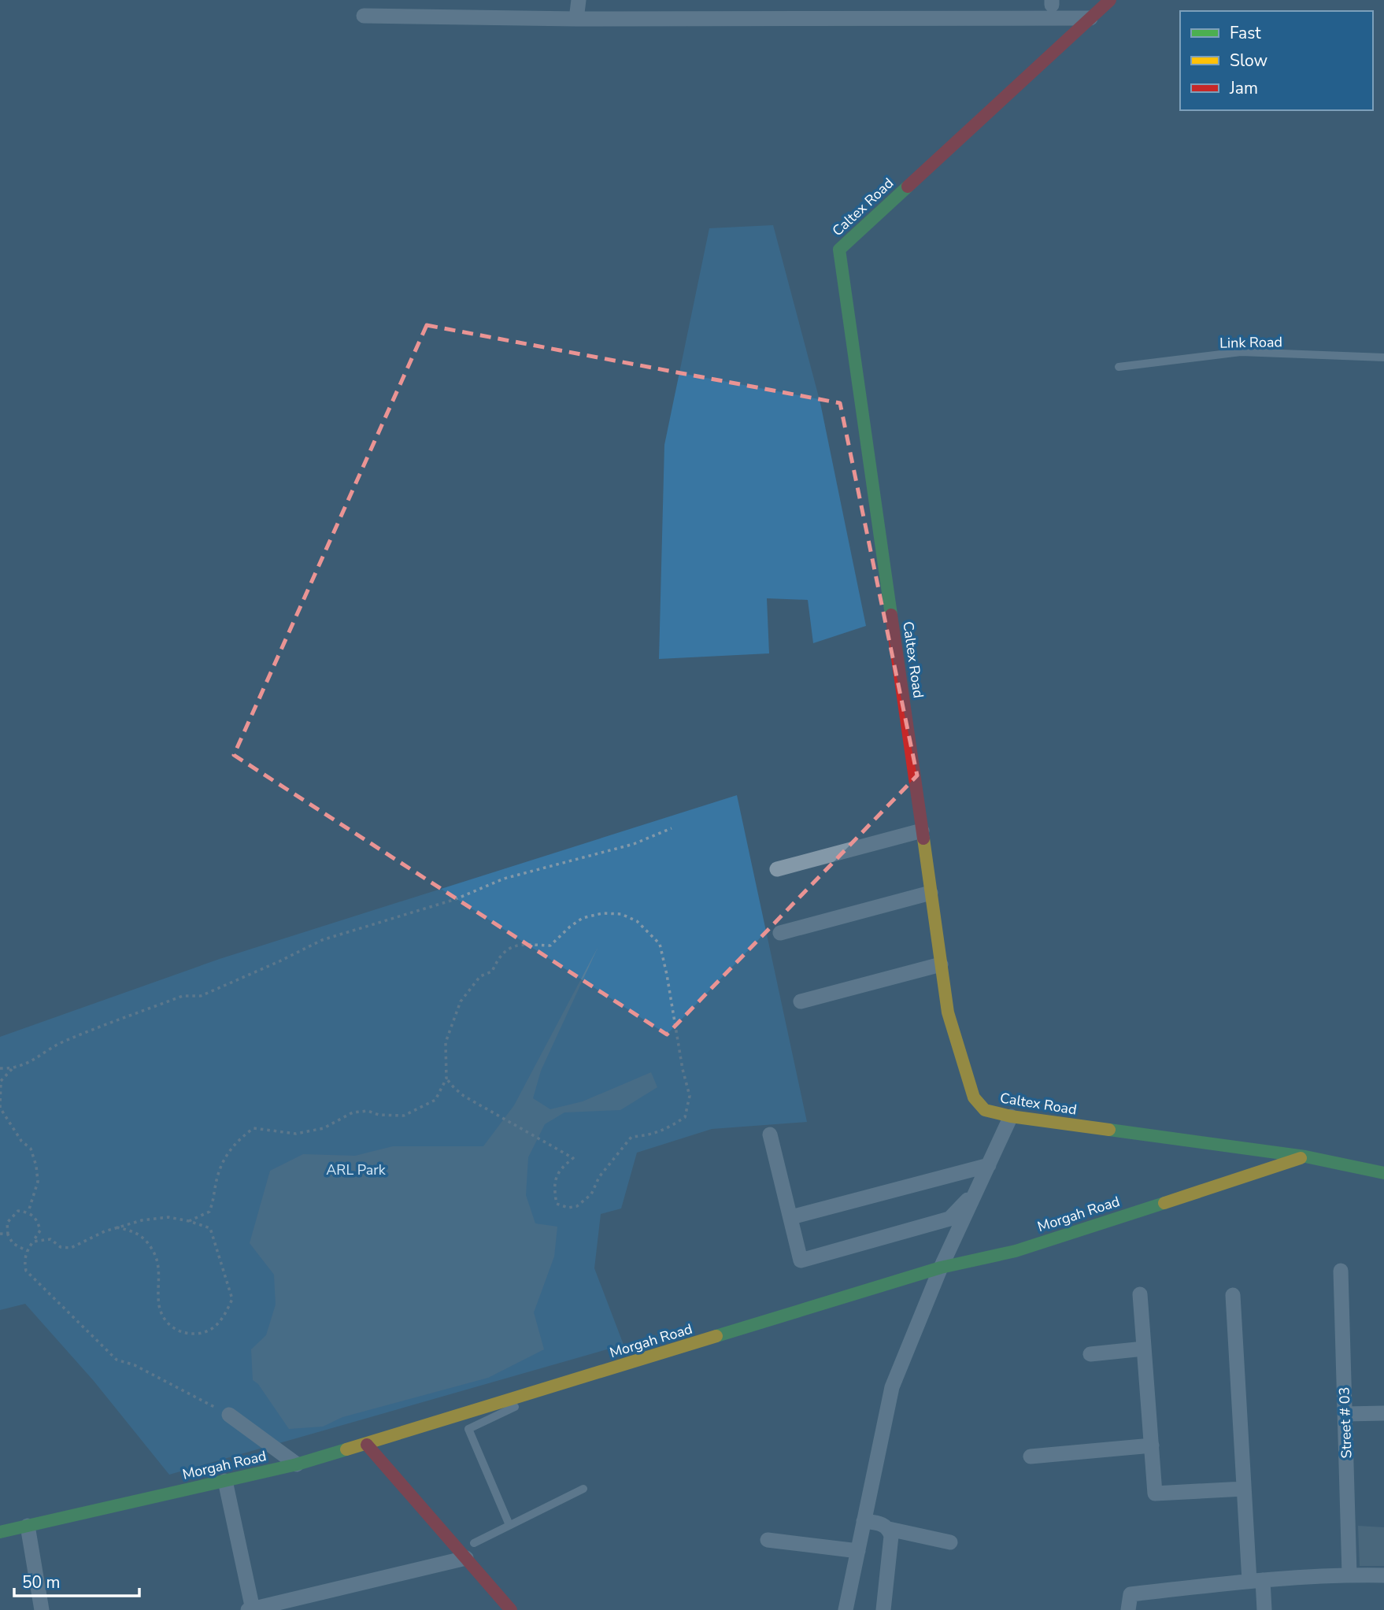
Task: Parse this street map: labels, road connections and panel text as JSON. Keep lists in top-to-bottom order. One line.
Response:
{"streets":{"street":["Caltex Road","Morgah Road","Street # 03"],"lane":["Link Road"]},"crossings":[["Caltex Road","Morgah Road"]],"parks":["ARL Park"],"legend":["Fast","Slow","Jam"],"scale_bar":"50 m"}
